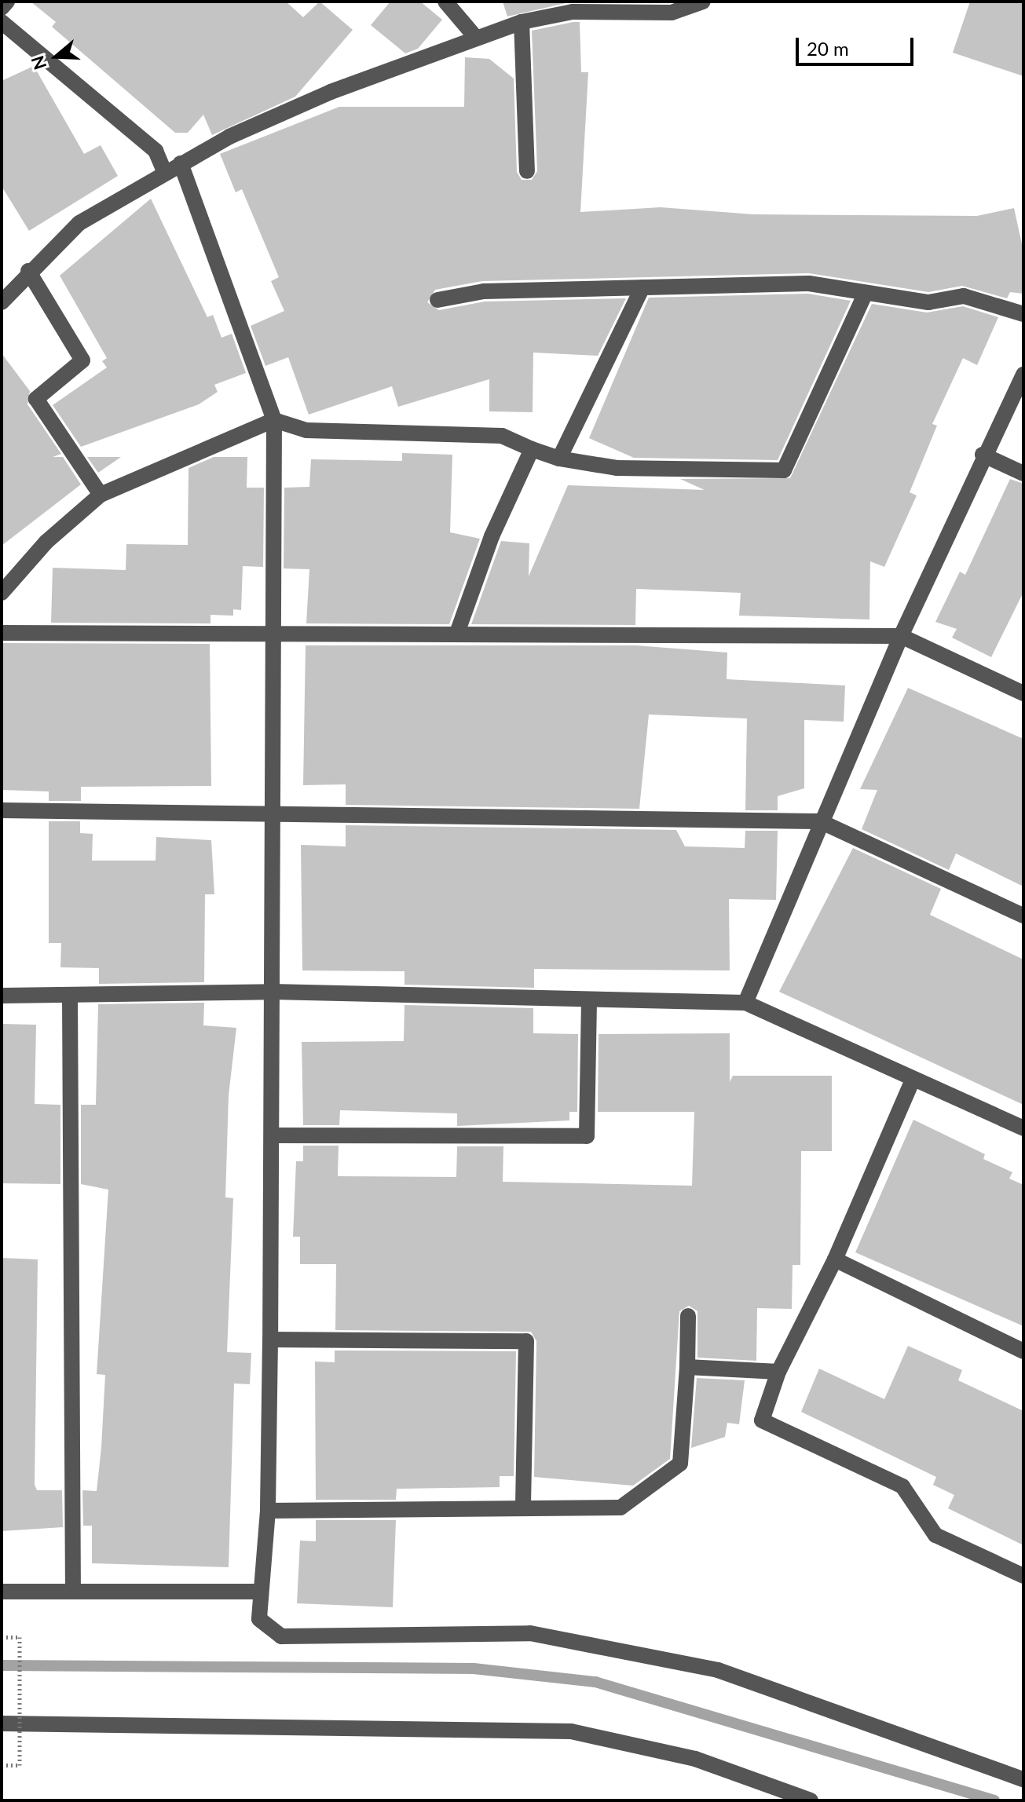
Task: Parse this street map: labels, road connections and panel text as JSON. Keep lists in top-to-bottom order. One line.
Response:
{"scale_bar":"20 m","north":"left"}
